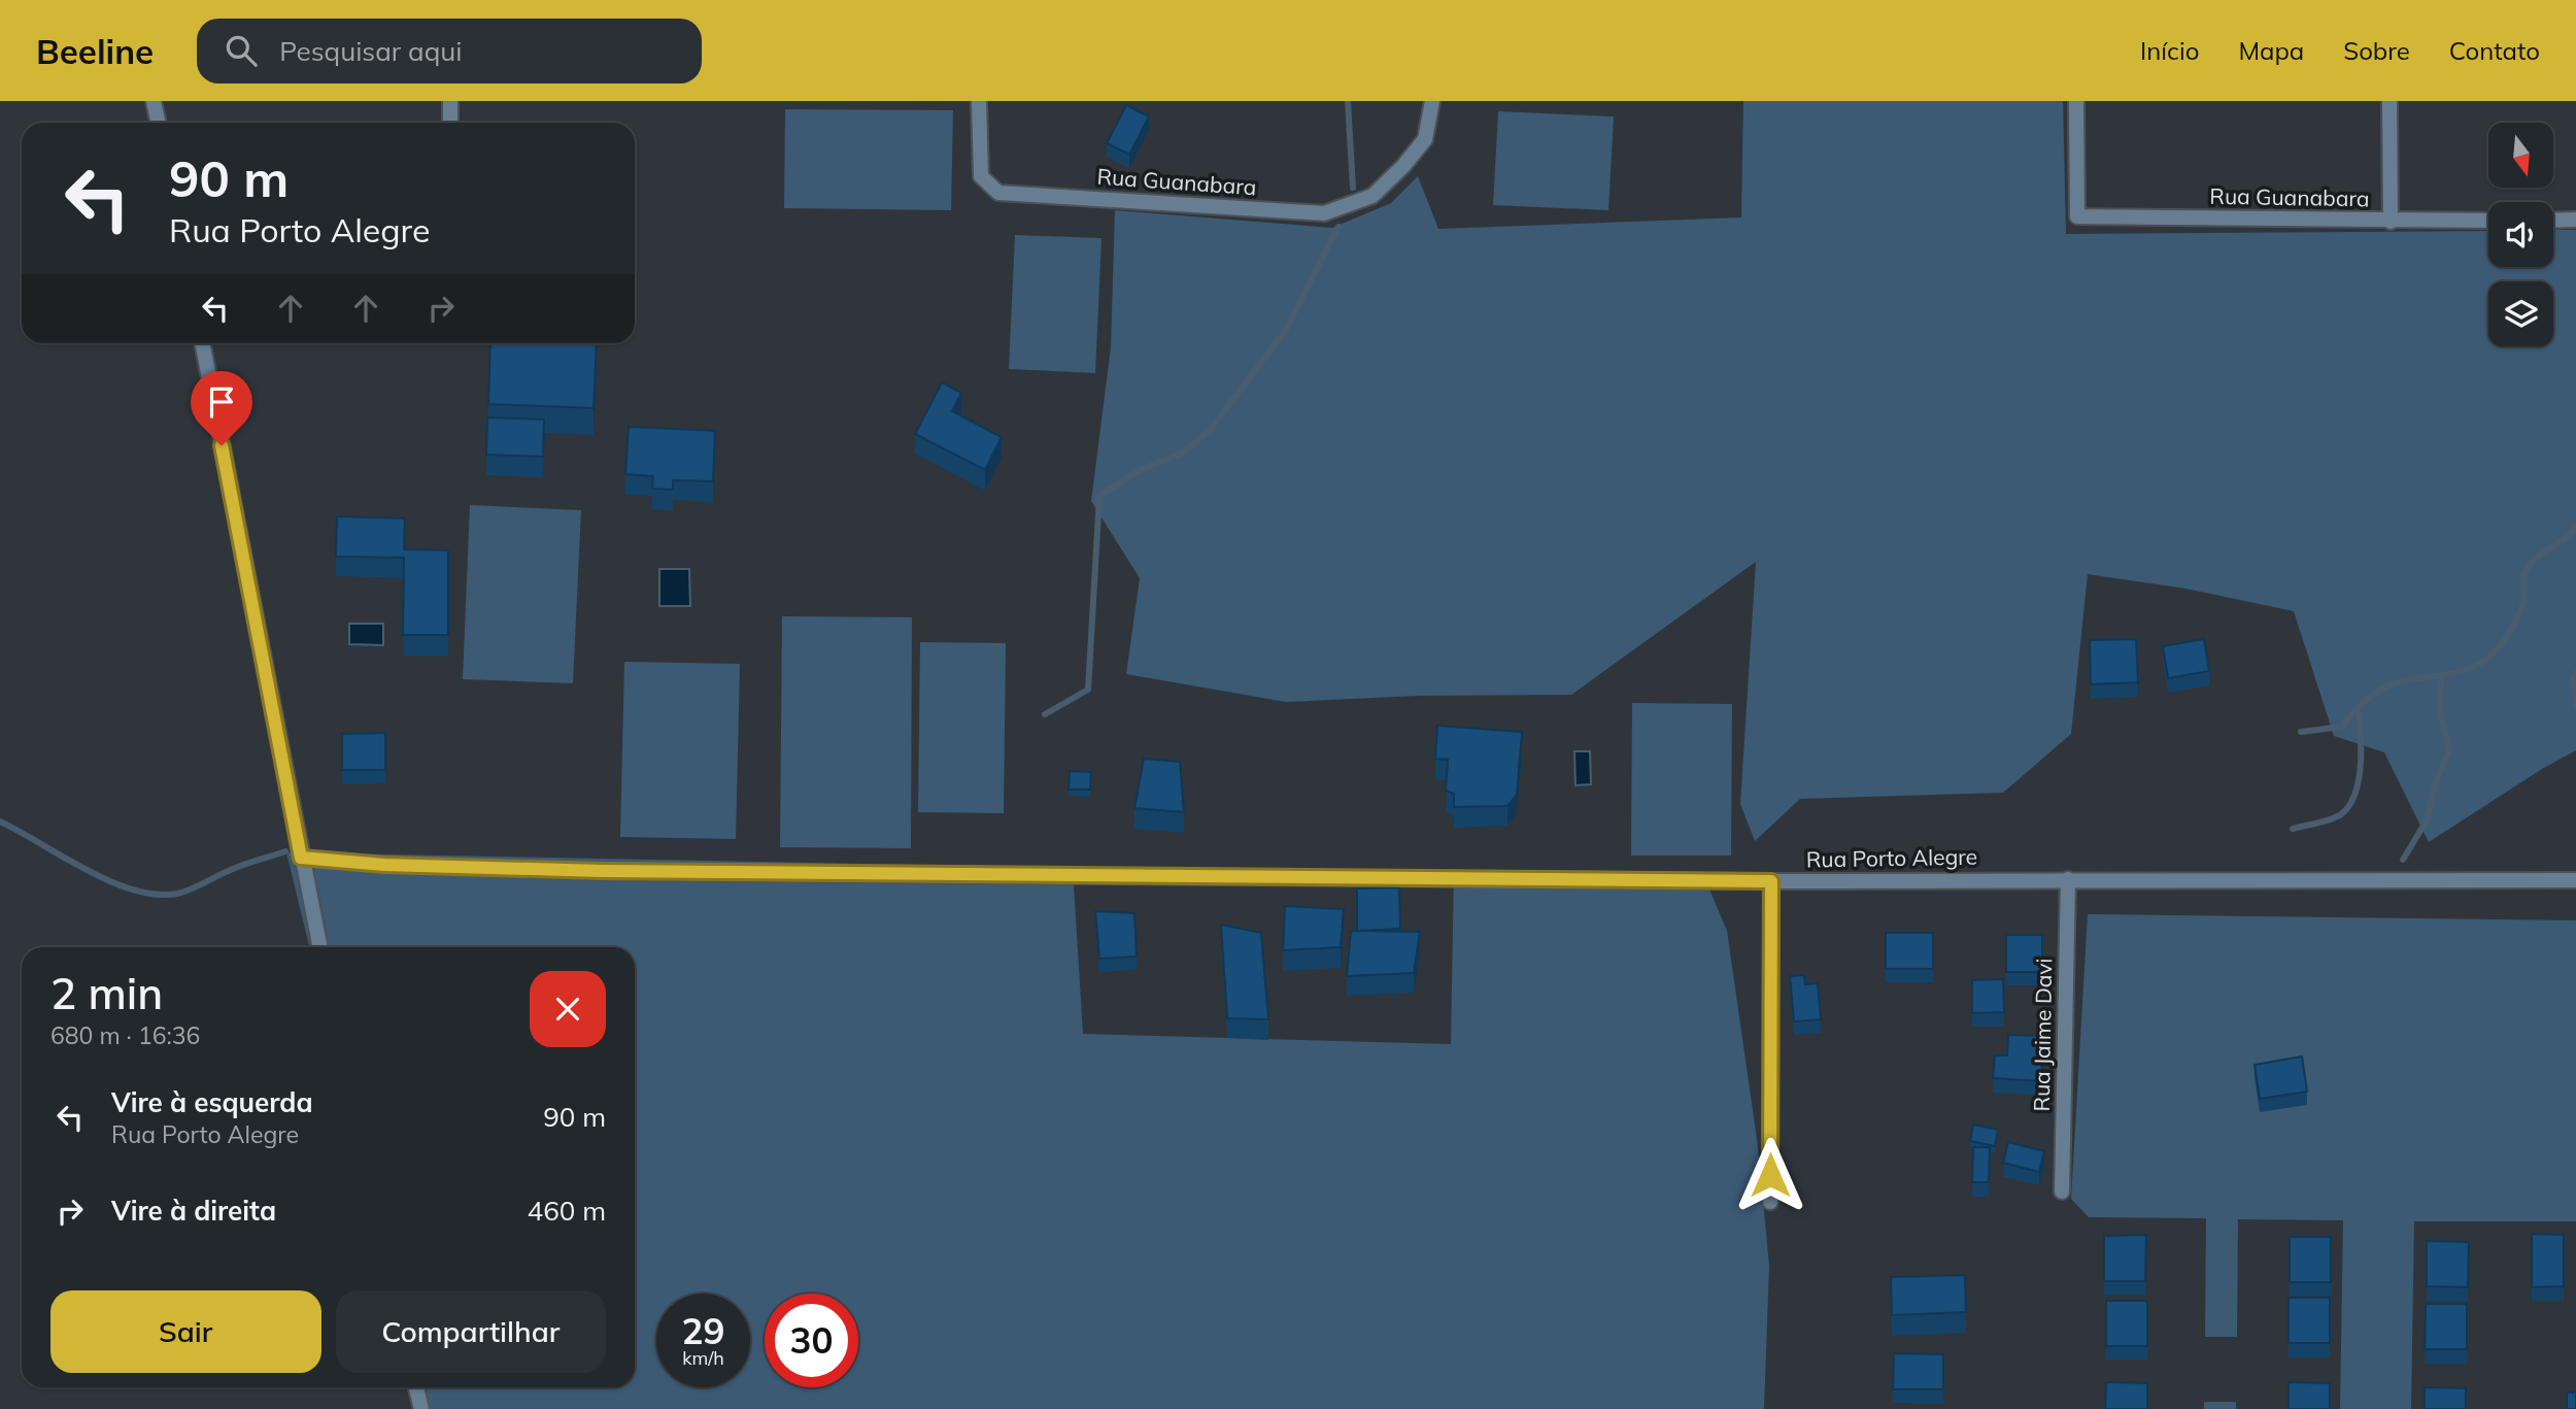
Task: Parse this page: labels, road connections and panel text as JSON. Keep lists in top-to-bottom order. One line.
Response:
{"streets":{"street":["Rua Guanabara","Rua Porto Alegre","Rua Jaime Davi"]},"crossings":[["Rua Porto Alegre","Rua Jaime Davi"]],"north":"bottom","page":{"header":"Beeline","search":"Pesquisar aqui","nav":["Início","Mapa","Sobre","Contato"],"turn":["90 m","Rua Porto Alegre"],"heading":["2 min","680 m · 16:36"],"list":[{"name":"Vire à esquerda","note":"Rua Porto Alegre","value":"90 m"},{"name":"Vire à direita","value":"460 m"}],"buttons":["Sair","Compartilhar"],"speed":"29 km/h","limit":"30"}}
